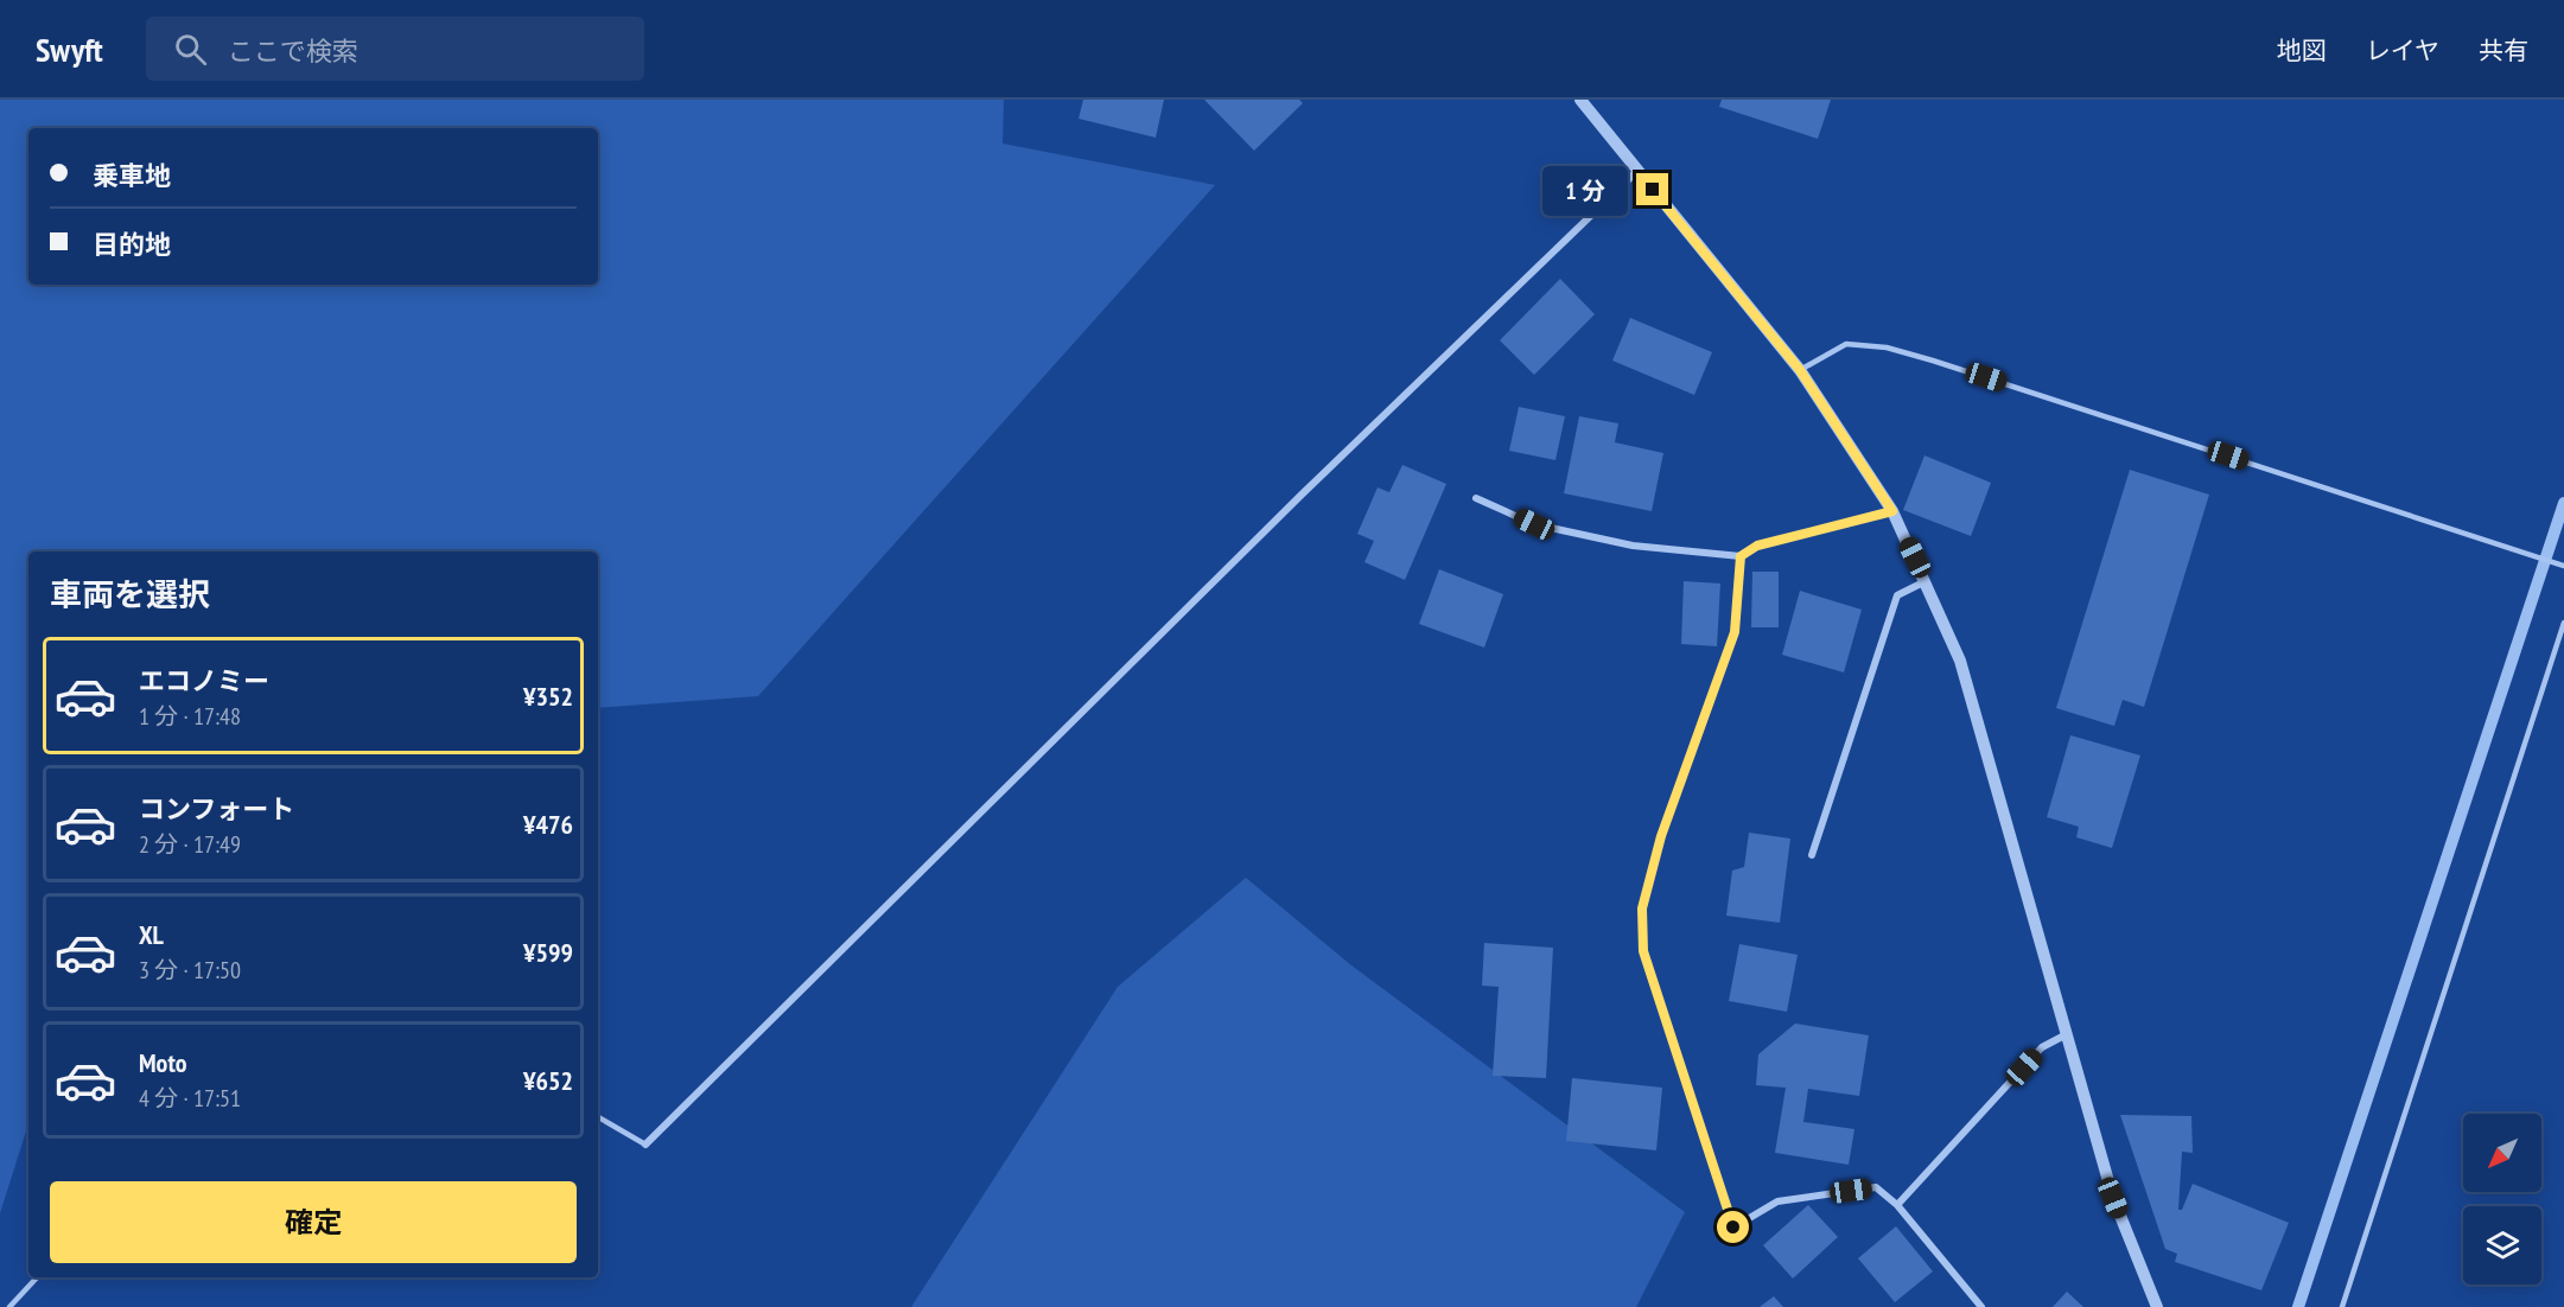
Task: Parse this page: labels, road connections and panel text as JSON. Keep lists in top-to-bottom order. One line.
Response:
{"north":"bottom left","page":{"header":"Swyft","search":"ここで検索","nav":["地図","レイヤ","共有"],"banner":["乗車地","目的地"],"bubble":"1 分","heading":"車両を選択","list":[{"name":"エコノミー","note":"1 分 · 17:48","value":"¥352"},{"name":"コンフォート","note":"2 分 · 17:49","value":"¥476"},{"name":"XL","note":"3 分 · 17:50","value":"¥599"},{"name":"Moto","note":"4 分 · 17:51","value":"¥652"}],"buttons":"確定"}}
